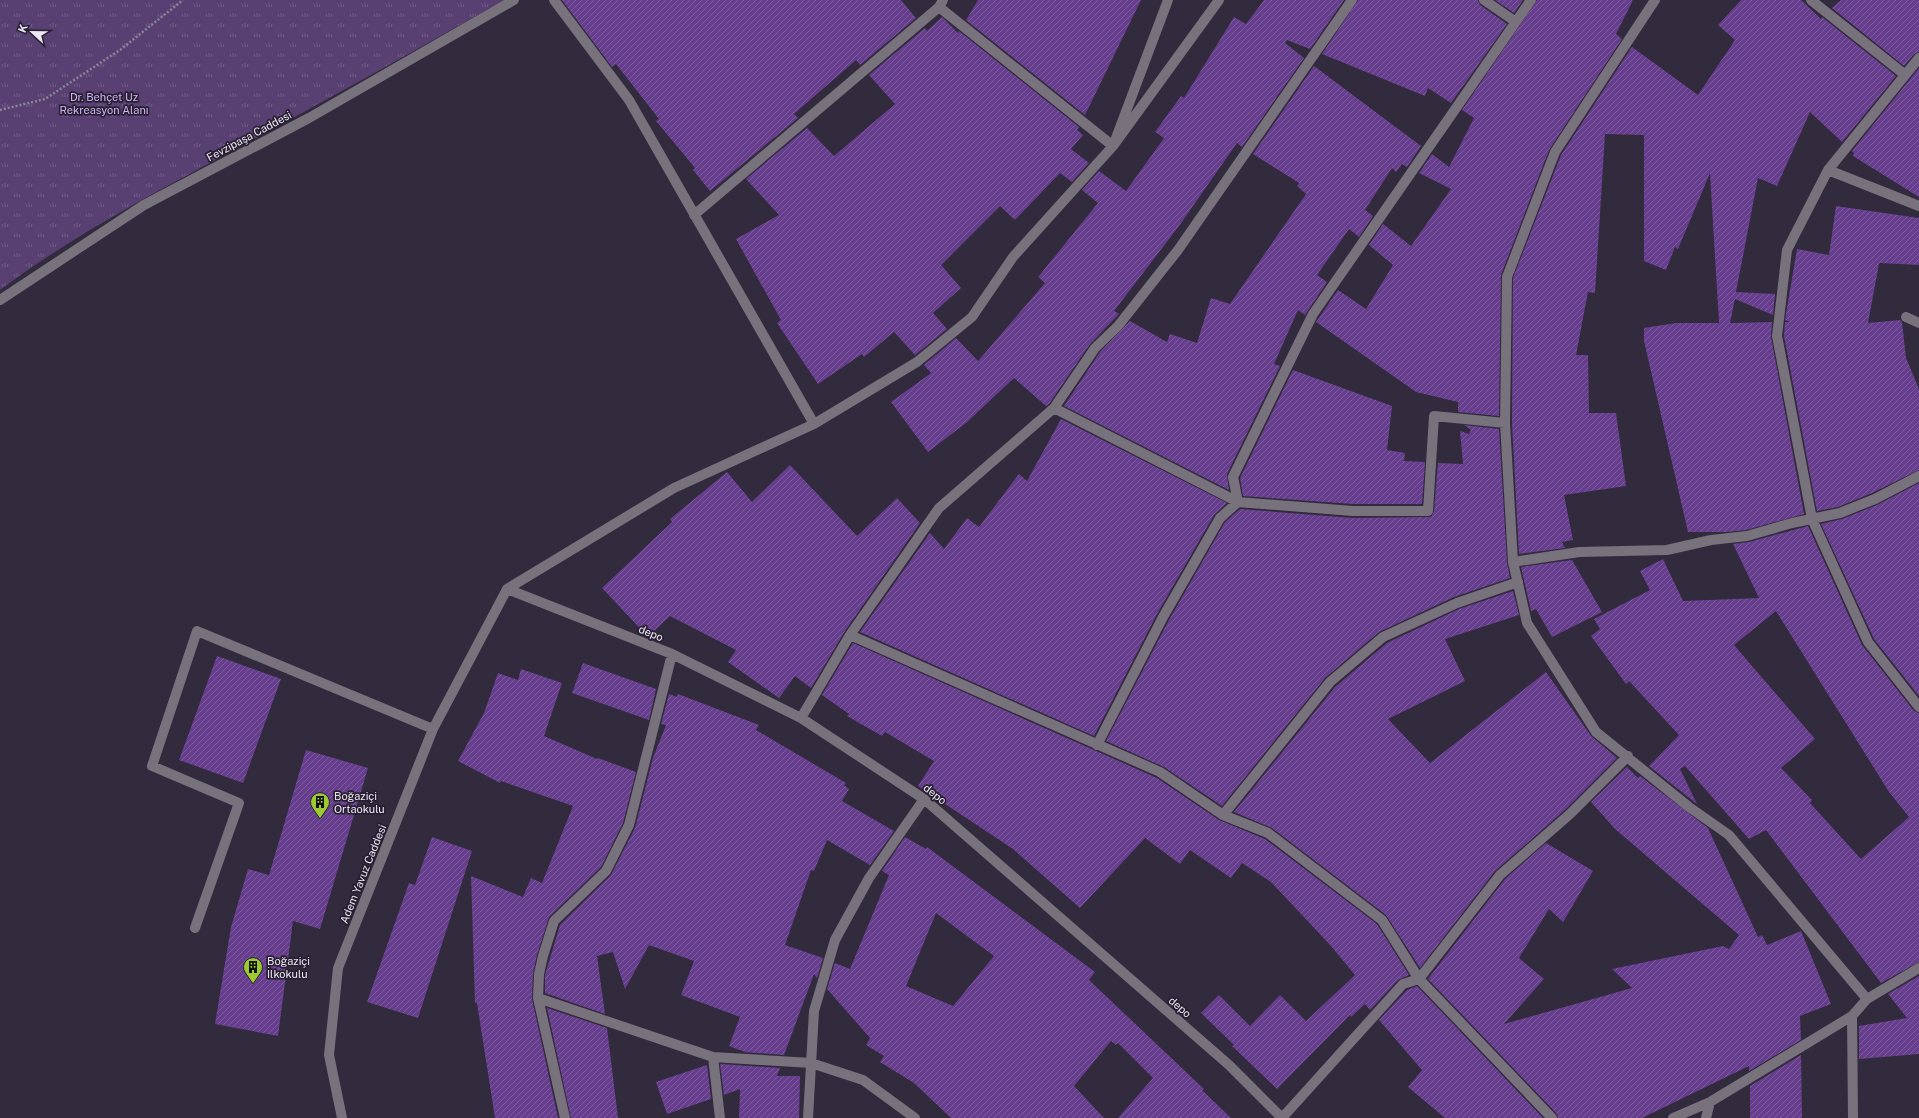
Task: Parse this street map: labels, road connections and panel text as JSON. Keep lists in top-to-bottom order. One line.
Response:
{"streets":{"street":["Fevzipaşa Caddesi","depo","Adem Yavuz Caddesi"]},"crossings":[["depo","Adem Yavuz Caddesi"]],"parks":["Dr. Behçet Uz Rekreasyon Alanı"],"places":{"building":["Boğaziçi Ortaokulu","Boğaziçi İlkokulu"]},"north":"left"}
